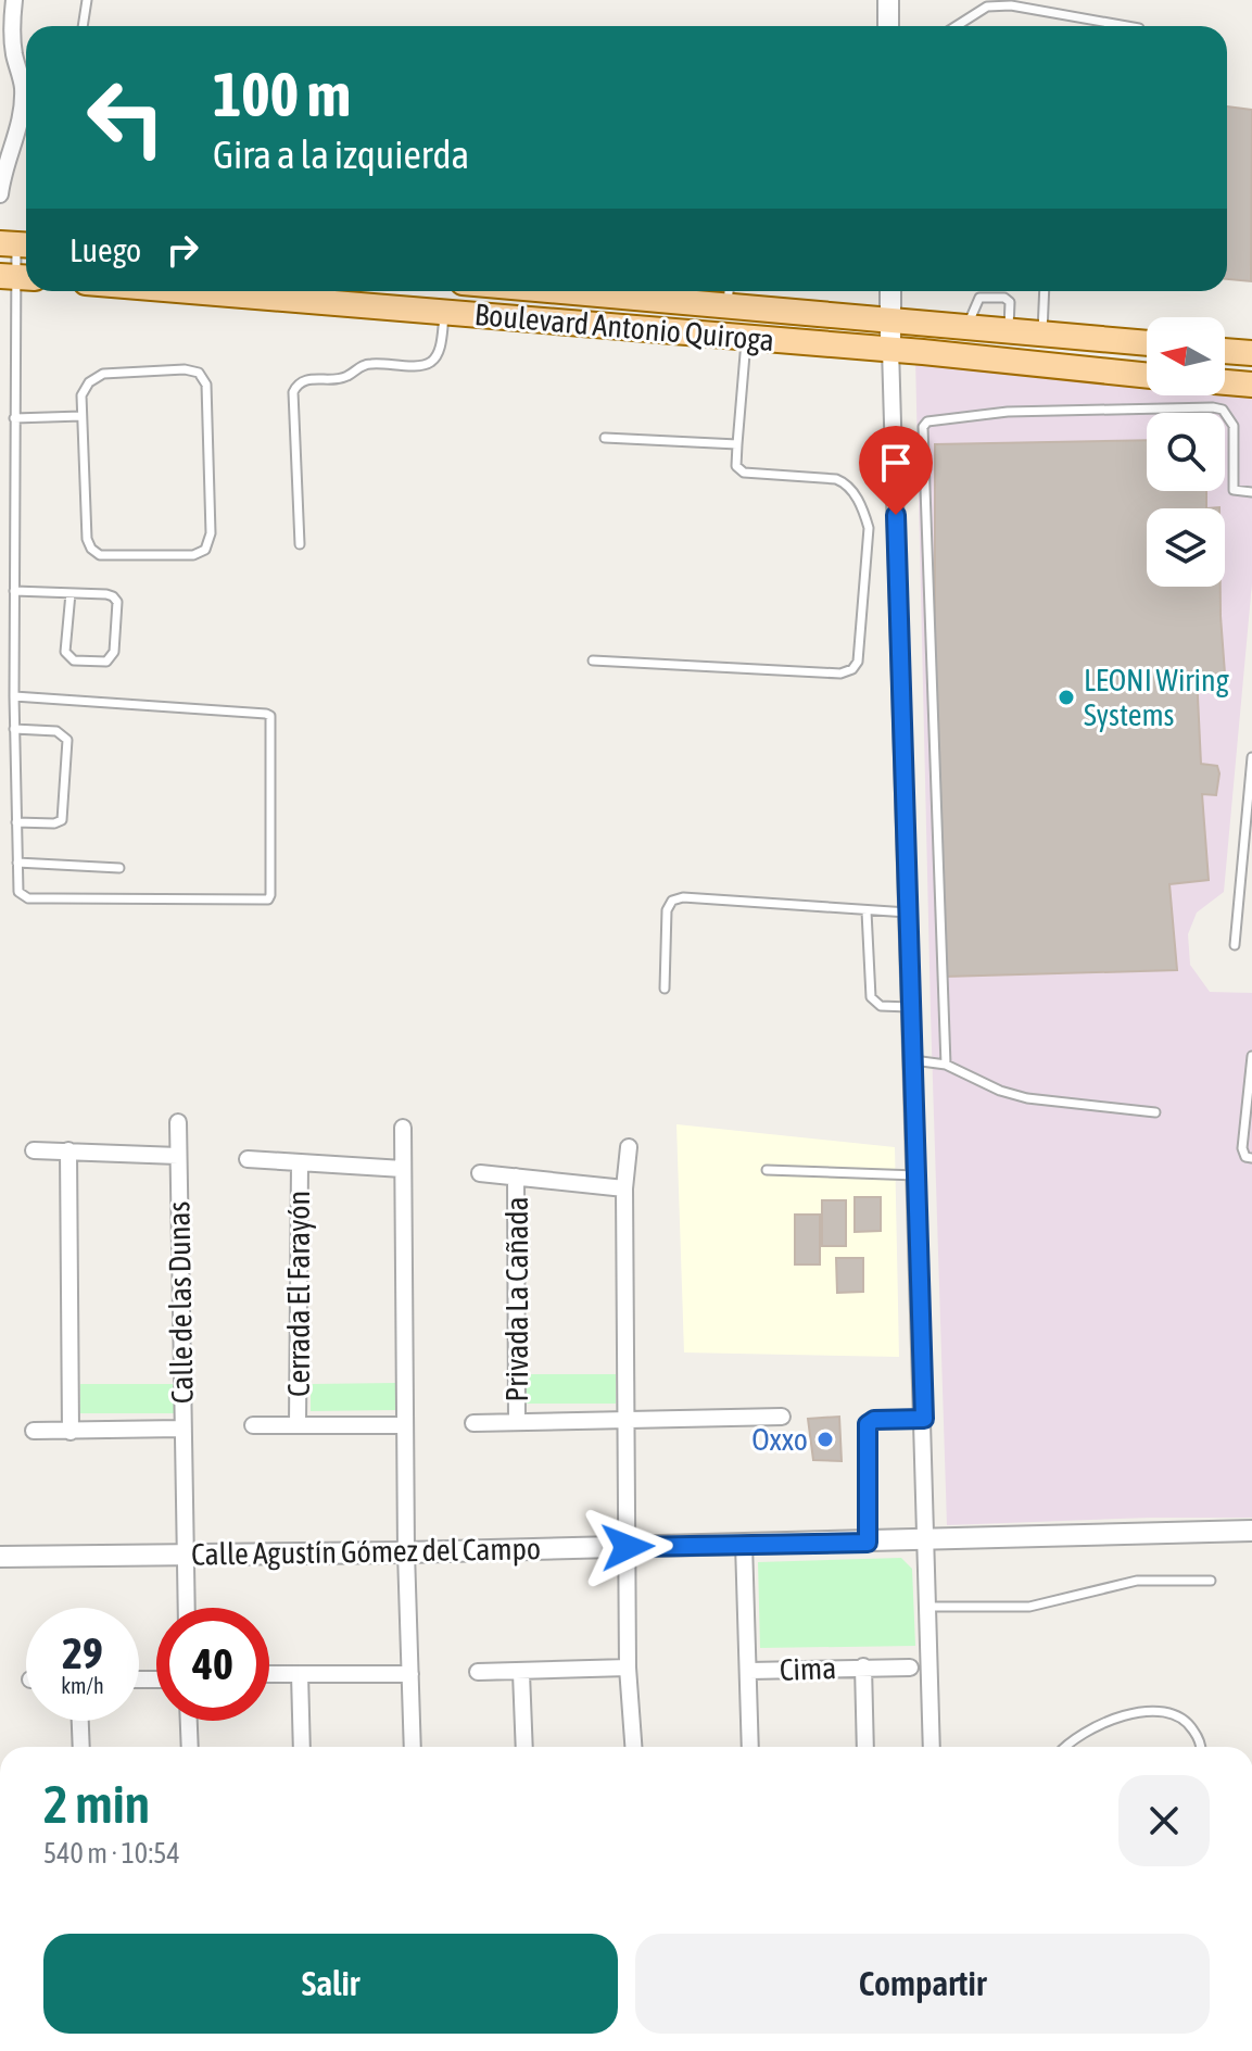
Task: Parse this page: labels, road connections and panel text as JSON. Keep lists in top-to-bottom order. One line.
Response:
{"streets":{"main road":["Boulevard Antonio Quiroga"],"street":["Cerrada El Farayón","Privada La Cañada","Calle de las Dunas","Calle Agustín Gómez del Campo","Cima"]},"places":["LEONI Wiring Systems","Oxxo"],"north":"left","page":{"turn":["100 m","Gira a la izquierda"],"then":"Luego","speed":"29 km/h","limit":"40","heading":["2 min","540 m · 10:54"],"buttons":["Salir","Compartir"]}}
